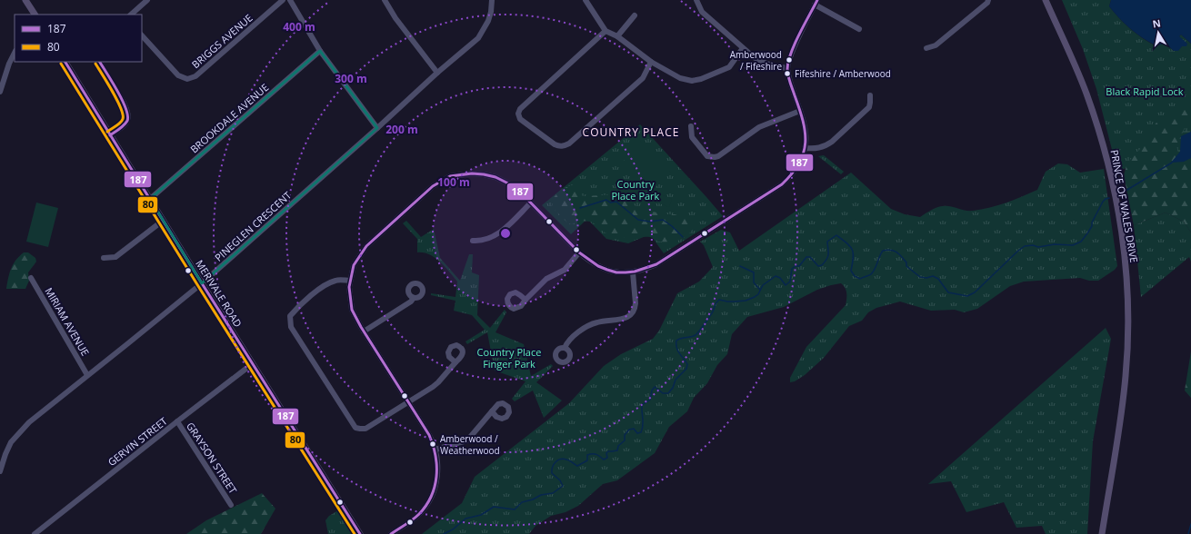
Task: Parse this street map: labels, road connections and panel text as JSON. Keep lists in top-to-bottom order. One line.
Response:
{"streets":{"main road":["PRINCE OF WALES DRIVE","MERIVALE ROAD"],"street":["BRIGGS AVENUE","BROOKDALE AVENUE","PINEGLEN CRESCENT","MIRIAM AVENUE","GERVIN STREET","GRAYSON STREET"]},"crossings":[["BROOKDALE AVENUE","MERIVALE ROAD"],["PINEGLEN CRESCENT","MERIVALE ROAD"],["PINEGLEN CRESCENT","MIRIAM AVENUE"],["MERIVALE ROAD","GERVIN STREET"],["GERVIN STREET","GRAYSON STREET"]],"districts":["COUNTRY PLACE"],"parks":["Black Rapid Lock","Country Place Park","Country Place Finger Park"],"places":["Amberwood / Fifeshire","Fifeshire / Amberwood","Amberwood / Weatherwood"],"lines":["transit line 187","transit line 80"],"legend":["187","80"],"north":"top","rings":["400 m","300 m","200 m","100 m"]}
